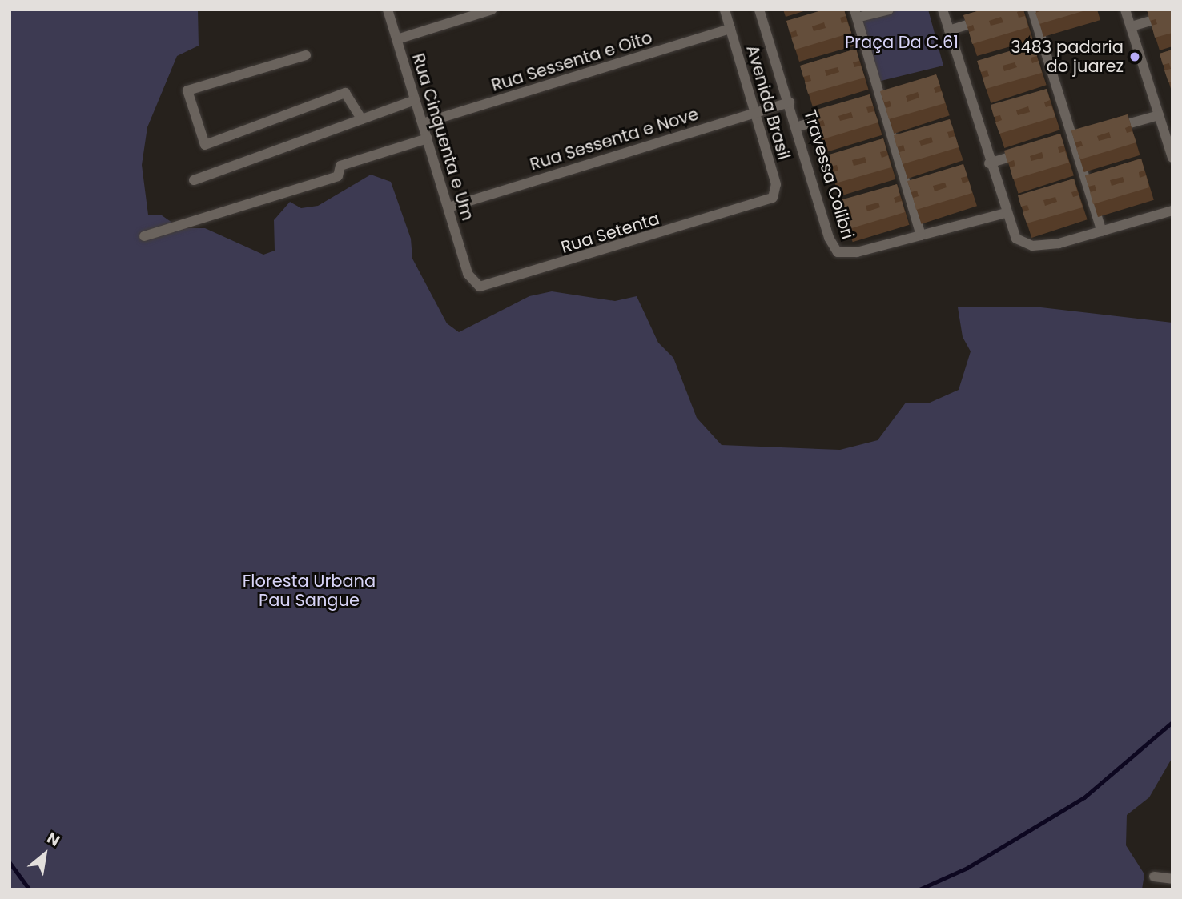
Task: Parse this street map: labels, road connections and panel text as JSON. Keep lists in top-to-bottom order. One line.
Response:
{"streets":{"street":["Rua Sessenta e Oito","Avenida Brasil","Rua Cinquenta e Um","Rua Sessenta e Nove","Travessa Colibri","Rua Setenta"]},"crossings":[["Rua Sessenta e Oito","Avenida Brasil"],["Rua Sessenta e Oito","Rua Cinquenta e Um"],["Avenida Brasil","Rua Sessenta e Nove"],["Avenida Brasil","Rua Setenta"],["Rua Cinquenta e Um","Rua Sessenta e Nove"],["Rua Cinquenta e Um","Rua Setenta"],["Rua Sessenta e Nove","Travessa Colibri"]],"parks":["Praça Da C.61","Floresta Urbana Pau Sangue"],"places":["3483 padaria do juarez"],"north":"top right"}
